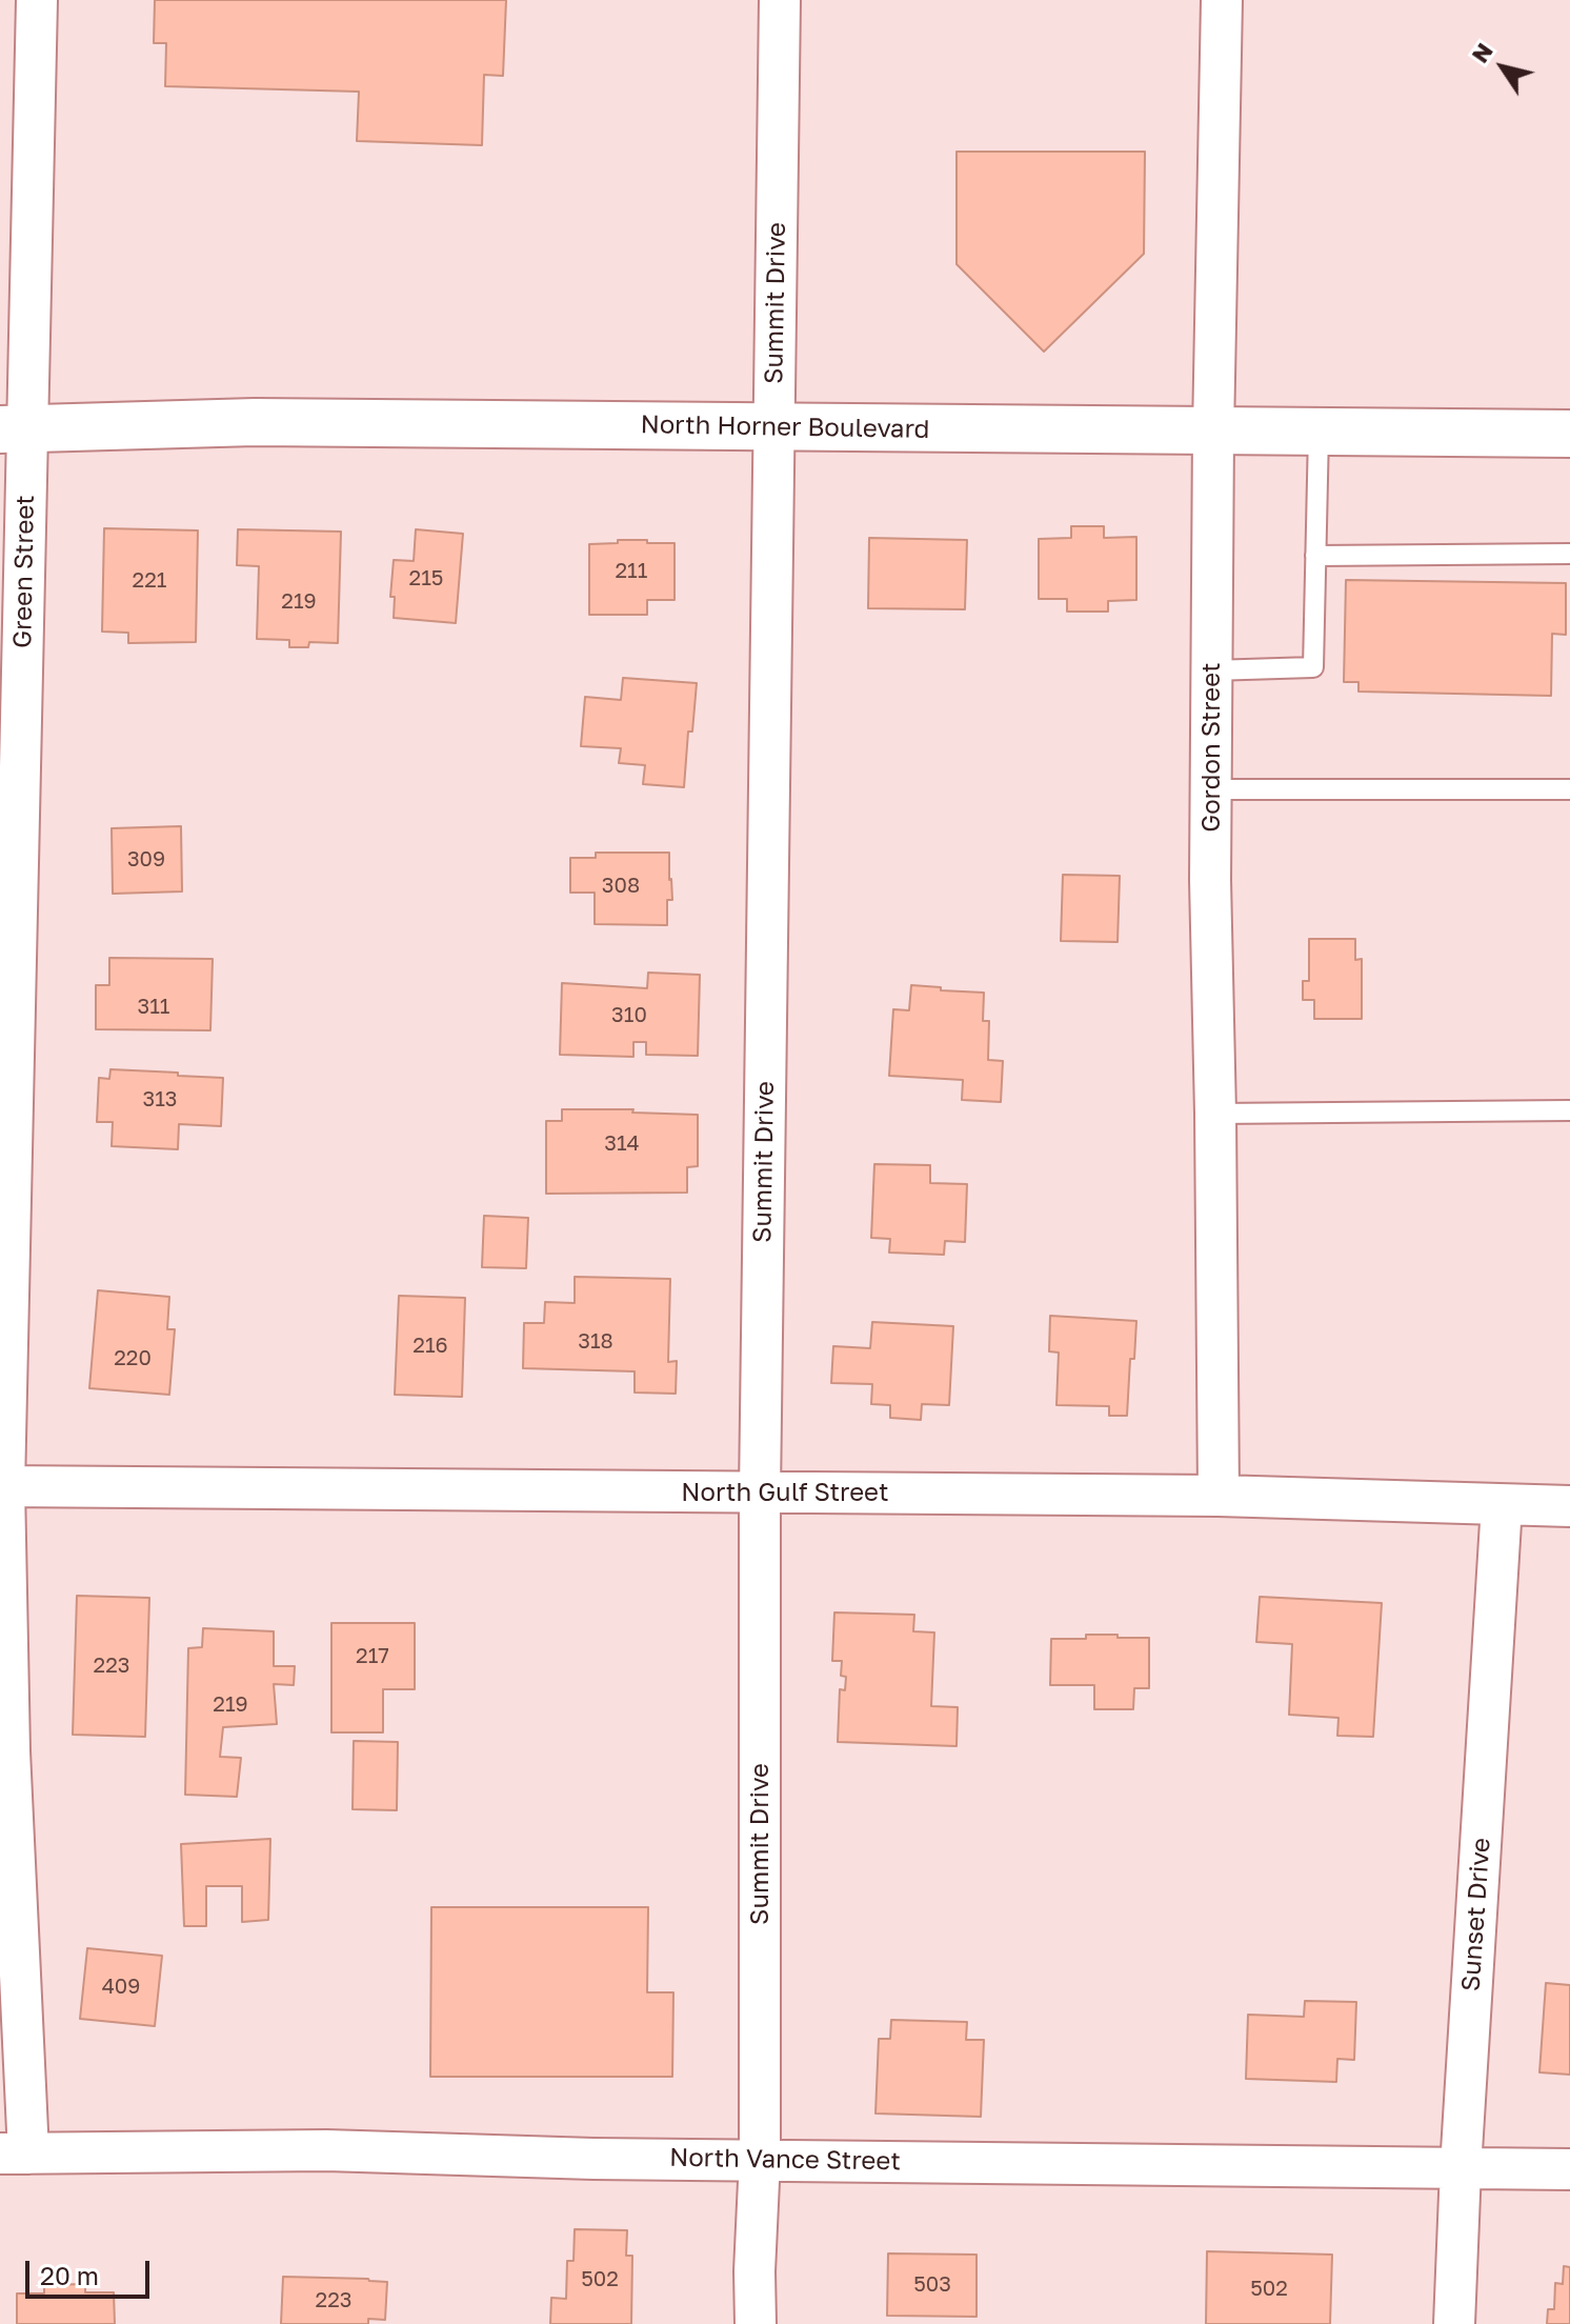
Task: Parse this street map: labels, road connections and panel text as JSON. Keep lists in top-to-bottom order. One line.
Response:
{"streets":{"main road":["North Horner Boulevard"],"street":["Summit Drive","Green Street","Gordon Street","North Gulf Street","Sunset Drive","North Vance Street"]},"crossings":[["Summit Drive","North Horner Boulevard"],["Summit Drive","North Gulf Street"],["Summit Drive","North Vance Street"],["North Horner Boulevard","Green Street"],["North Horner Boulevard","Gordon Street"],["Green Street","North Gulf Street"],["Green Street","North Vance Street"],["Gordon Street","North Gulf Street"],["North Gulf Street","Sunset Drive"],["Sunset Drive","North Vance Street"]],"house_numbers":["211","215","221","219","309","308","311","310","313","314","318","216","220","217","223","219","409","502","503","502","223"],"scale_bar":"20 m","north":"top left"}
